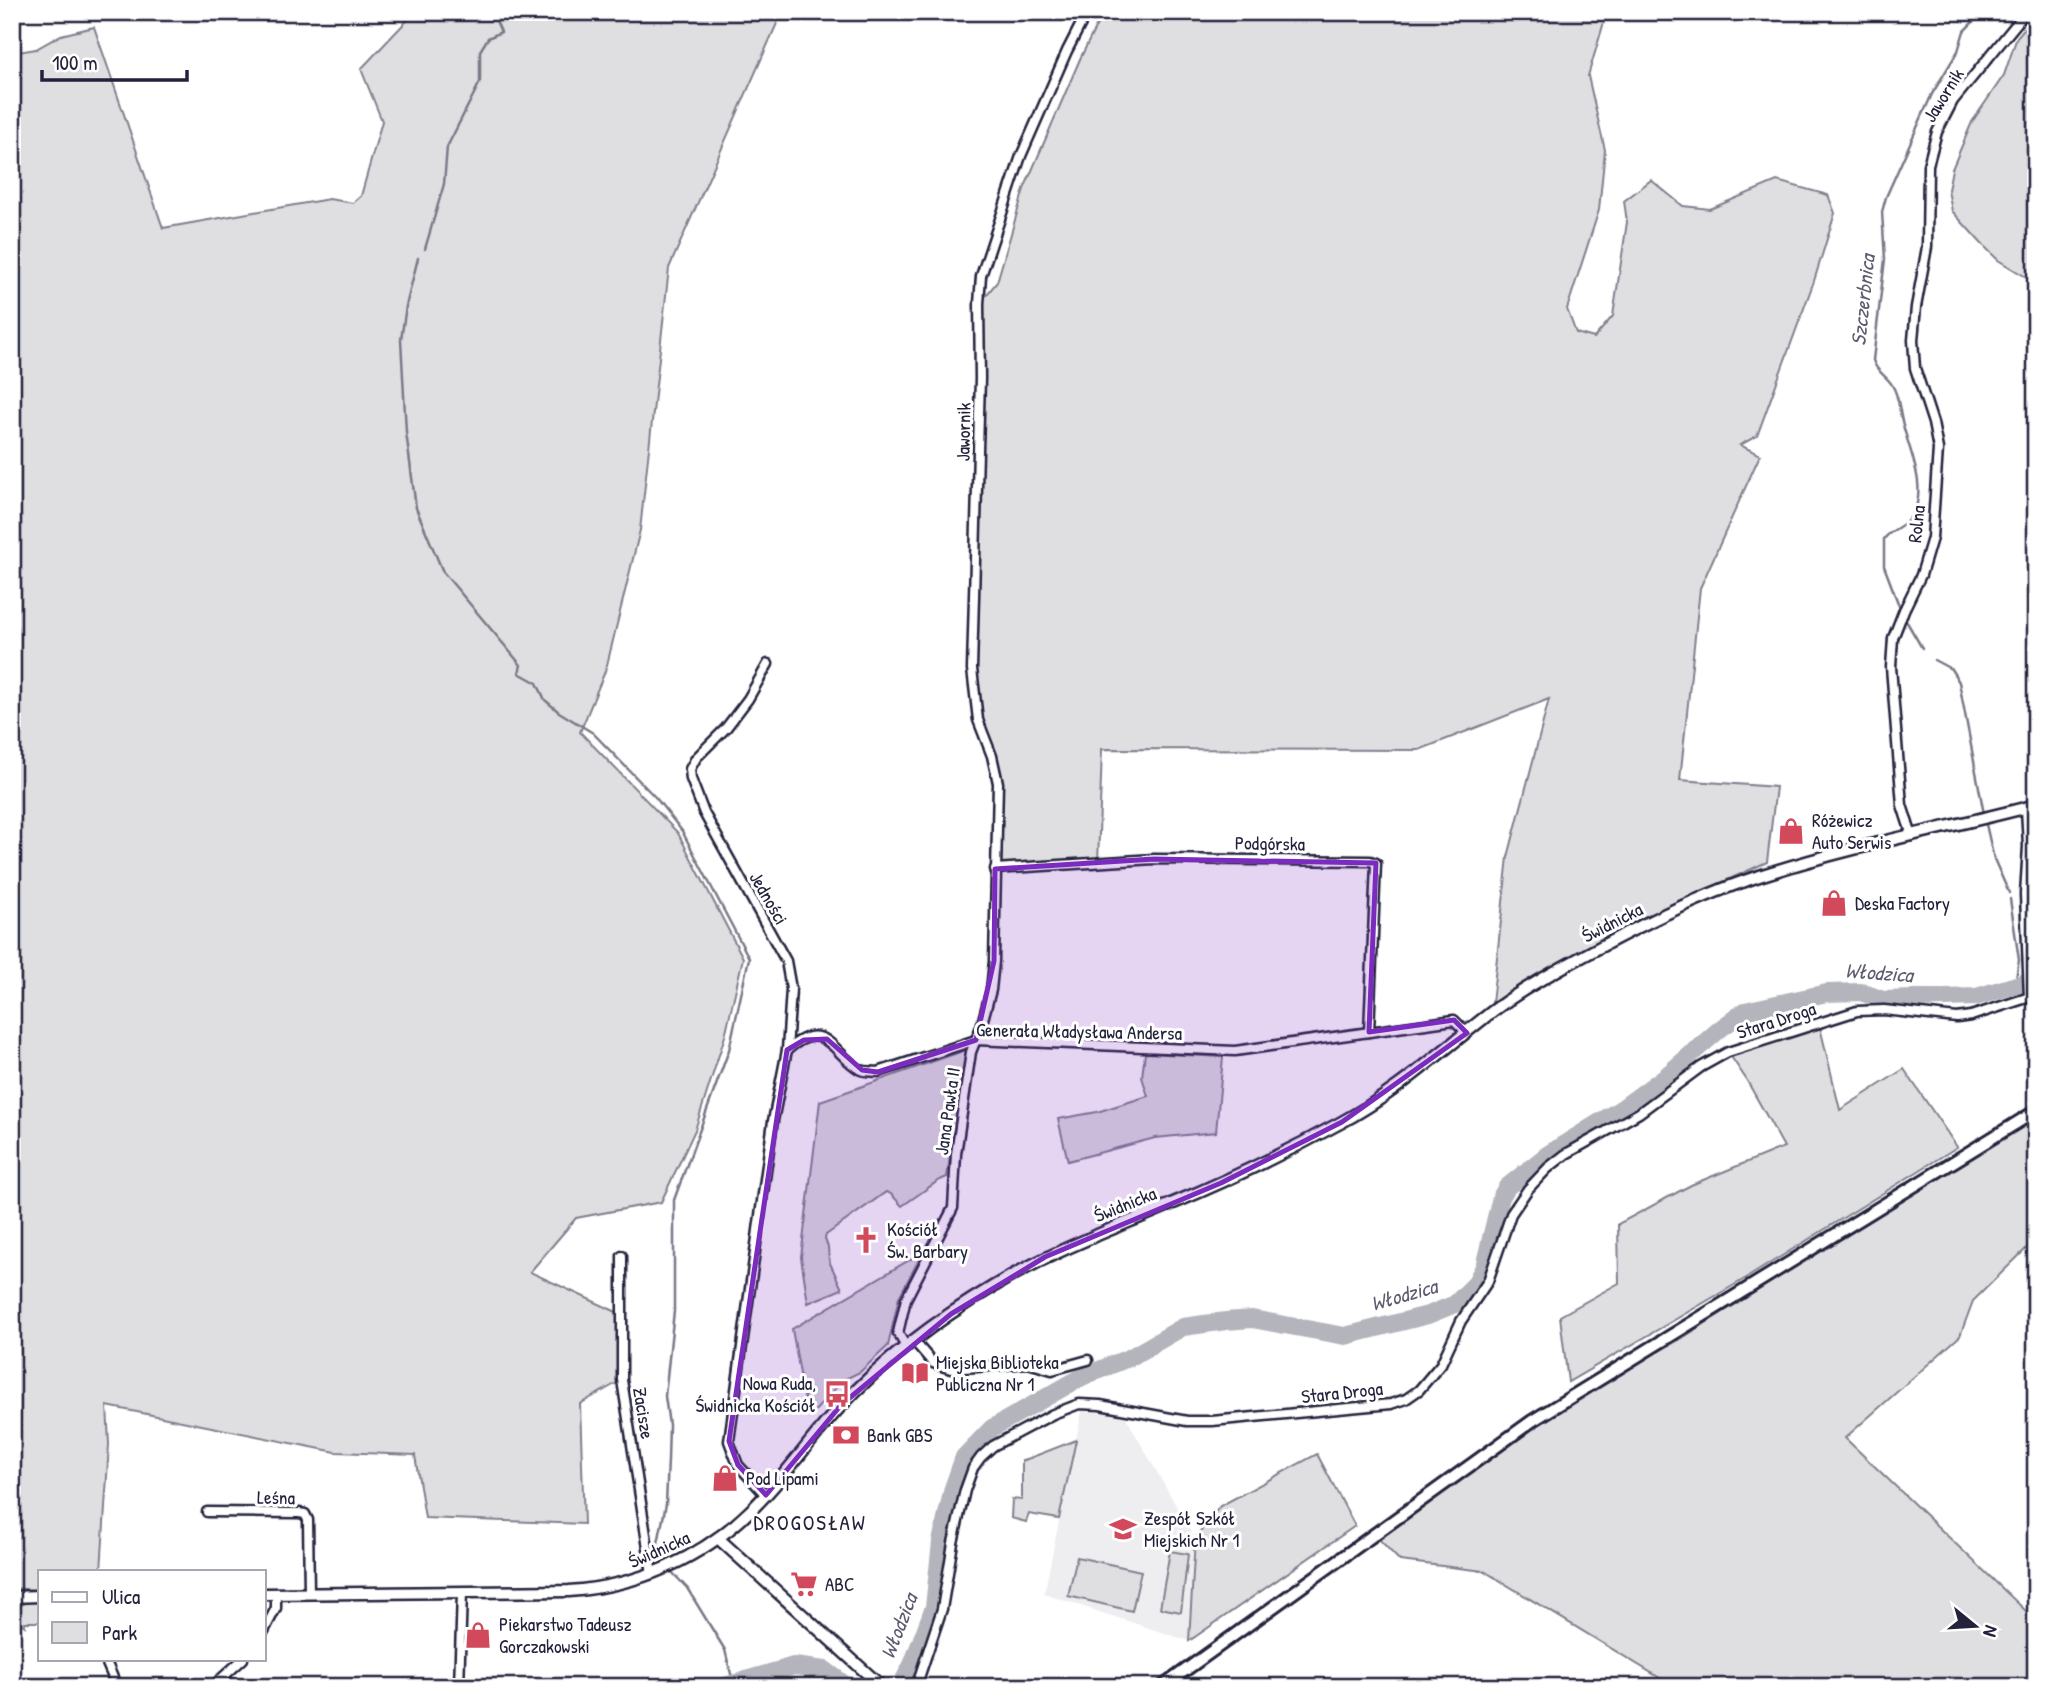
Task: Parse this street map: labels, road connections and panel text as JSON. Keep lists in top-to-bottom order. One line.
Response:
{"streets":{"street":["Jawornik","Rolna","Podgórska","Jedności","Świdnicka","Stara Droga","Generała Władysława Andersa","Jana Pawła II","Zacisze","Leśna"]},"crossings":[["Jawornik","Rolna"],["Jawornik","Podgórska"],["Jawornik","Jana Pawła II"],["Rolna","Świdnicka"],["Podgórska","Generała Władysława Andersa"],["Podgórska","Jana Pawła II"],["Jedności","Generała Władysława Andersa"],["Świdnicka","Stara Droga"],["Świdnicka","Generała Władysława Andersa"],["Świdnicka","Jana Pawła II"],["Świdnicka","Zacisze"],["Świdnicka","Leśna"],["Generała Władysława Andersa","Jana Pawła II"]],"districts":["DROGOSŁAW"],"water":["Szczerbnica","Włodzica"],"places":{"shop":["Różewicz Auto Serwis","Deska Factory","Pod Lipami","Piekarstwo Tadeusz Gorczakowski"],"church":["Kościół Św. Barbary"],"library":["Miejska Biblioteka Publiczna Nr 1"],"bus stop":["Nowa Ruda, Świdnicka Kościół"],"bank":["Bank GBS"],"school or university":["Zespół Szkół Miejskich Nr 1"],"supermarket":["ABC"]},"legend":["Ulica","Park"],"scale_bar":"100 m","north":"right"}
